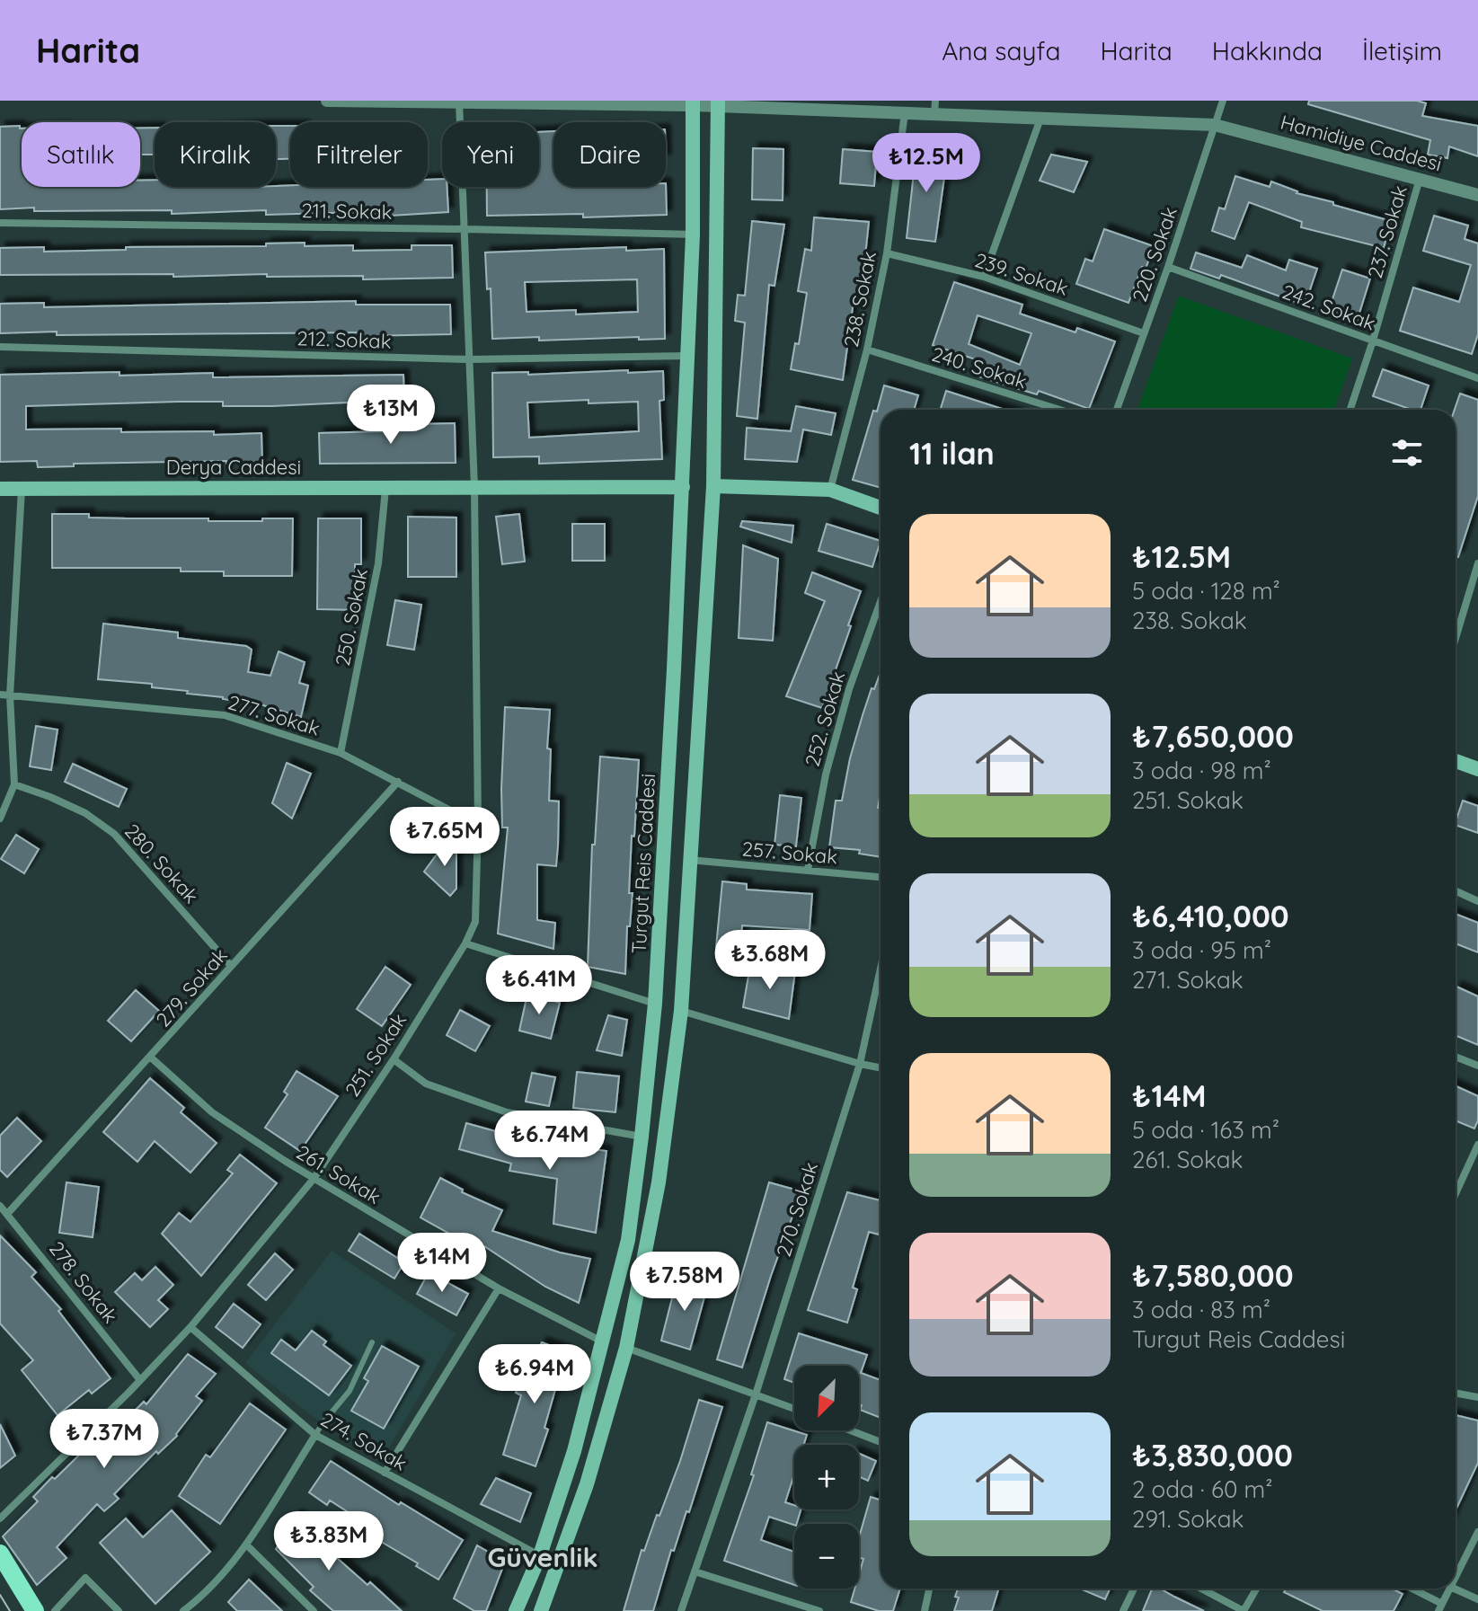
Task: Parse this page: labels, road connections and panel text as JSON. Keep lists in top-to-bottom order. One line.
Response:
{"streets":{"main road":["Derya Caddesi","Turgut Reis Caddesi"],"street":["Hamidiye Caddesi","211. Sokak","237. Sokak","220. Sokak","239. Sokak","238. Sokak","242. Sokak","212. Sokak","240. Sokak","250. Sokak","277. Sokak","252. Sokak","257. Sokak","280. Sokak","279. Sokak","251. Sokak","261. Sokak","270. Sokak","278. Sokak","274. Sokak"]},"crossings":[["Hamidiye Caddesi","237. Sokak"],["Hamidiye Caddesi","220. Sokak"],["Hamidiye Caddesi","238. Sokak"],["Hamidiye Caddesi","Turgut Reis Caddesi"],["Hamidiye Caddesi","251. Sokak"],["211. Sokak","Turgut Reis Caddesi"],["211. Sokak","251. Sokak"],["237. Sokak","242. Sokak"],["220. Sokak","239. Sokak"],["220. Sokak","242. Sokak"],["239. Sokak","238. Sokak"],["238. Sokak","240. Sokak"],["212. Sokak","Turgut Reis Caddesi"],["212. Sokak","251. Sokak"],["Derya Caddesi","250. Sokak"],["Derya Caddesi","Turgut Reis Caddesi"],["Derya Caddesi","251. Sokak"],["250. Sokak","277. Sokak"],["277. Sokak","279. Sokak"],["277. Sokak","251. Sokak"],["252. Sokak","257. Sokak"],["280. Sokak","279. Sokak"],["Turgut Reis Caddesi","261. Sokak"],["Turgut Reis Caddesi","274. Sokak"],["279. Sokak","261. Sokak"],["279. Sokak","278. Sokak"],["251. Sokak","261. Sokak"],["251. Sokak","278. Sokak"],["251. Sokak","274. Sokak"]],"districts":["Güvenlik"],"north":"bottom left","page":{"header":"Harita","nav":["Ana sayfa","Harita","Hakkında","İletişim"],"chip":["Satılık","Kiralık","Filtreler","Yeni","Daire"],"price":["₺12.5M","₺13M","₺7.65M","₺3.68M","₺6.41M","₺6.74M","₺14M","₺7.58M","₺6.94M","₺7.37M","₺3.83M"],"heading":"11 ilan","list":[{"name":"₺12.5M","note":"5 oda · 128 m² · 238. Sokak"},{"name":"₺7,650,000","note":"3 oda · 98 m² · 251. Sokak"},{"name":"₺6,410,000","note":"3 oda · 95 m² · 271. Sokak"},{"name":"₺14M","note":"5 oda · 163 m² · 261. Sokak"},{"name":"₺7,580,000","note":"3 oda · 83 m² · Turgut Reis Caddesi"},{"name":"₺3,830,000","note":"2 oda · 60 m² · 291. Sokak"}],"map_buttons":["+","−"]}}
